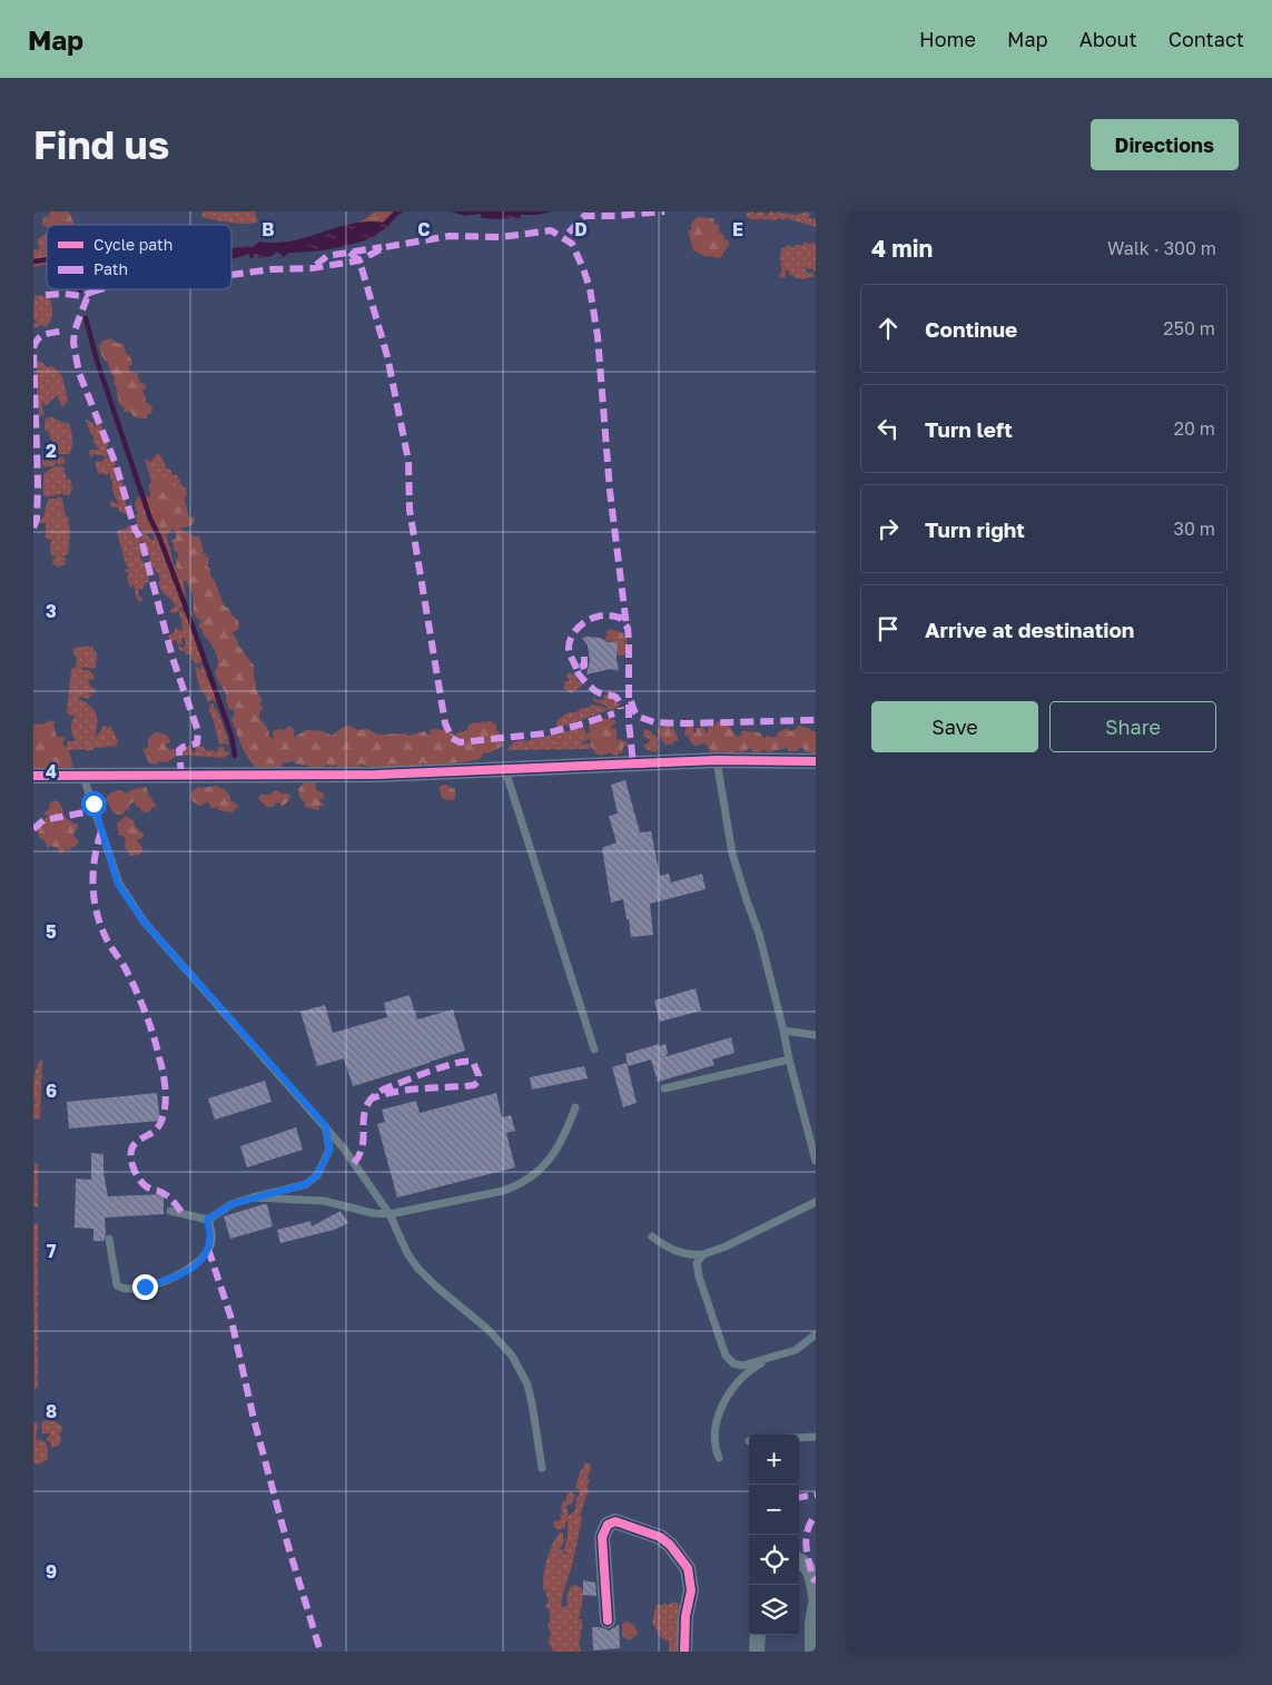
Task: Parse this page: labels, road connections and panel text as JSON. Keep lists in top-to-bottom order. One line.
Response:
{"legend":["Cycle path","Path"],"page":{"header":"Map","nav":["Home","Map","About","Contact"],"buttons":["Directions",["Save","Share"]],"title":"Find us","heading":["4 min","Walk · 300 m"],"list":[["Continue","250 m"],["Turn left","20 m"],["Turn right","30 m"],"Arrive at destination"],"map_buttons":["+","−"]},"grid":{"columns":["B","C","D","E"],"rows":["2","3","4","5","6","7","8","9"]}}
